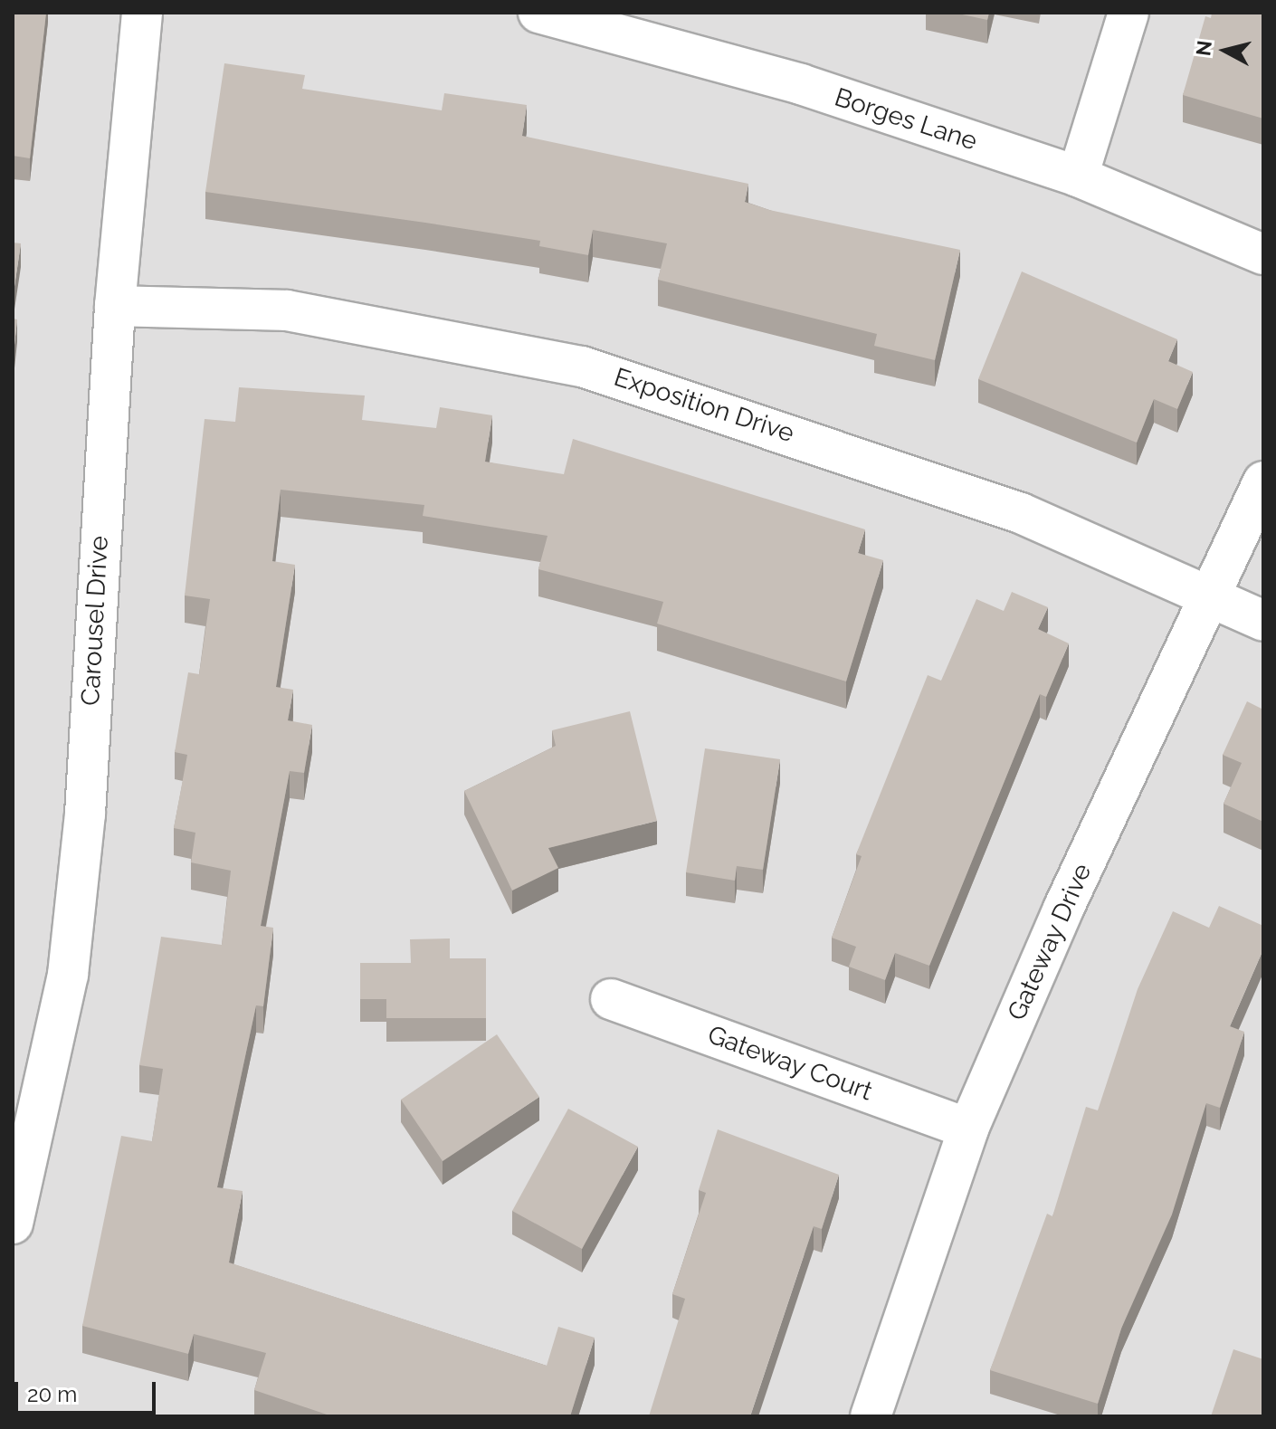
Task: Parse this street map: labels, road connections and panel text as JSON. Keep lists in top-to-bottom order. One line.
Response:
{"streets":{"street":["Borges Lane","Exposition Drive","Carousel Drive","Gateway Drive","Gateway Court"]},"crossings":[["Exposition Drive","Carousel Drive"],["Exposition Drive","Gateway Drive"],["Gateway Drive","Gateway Court"]],"scale_bar":"20 m","north":"left"}
